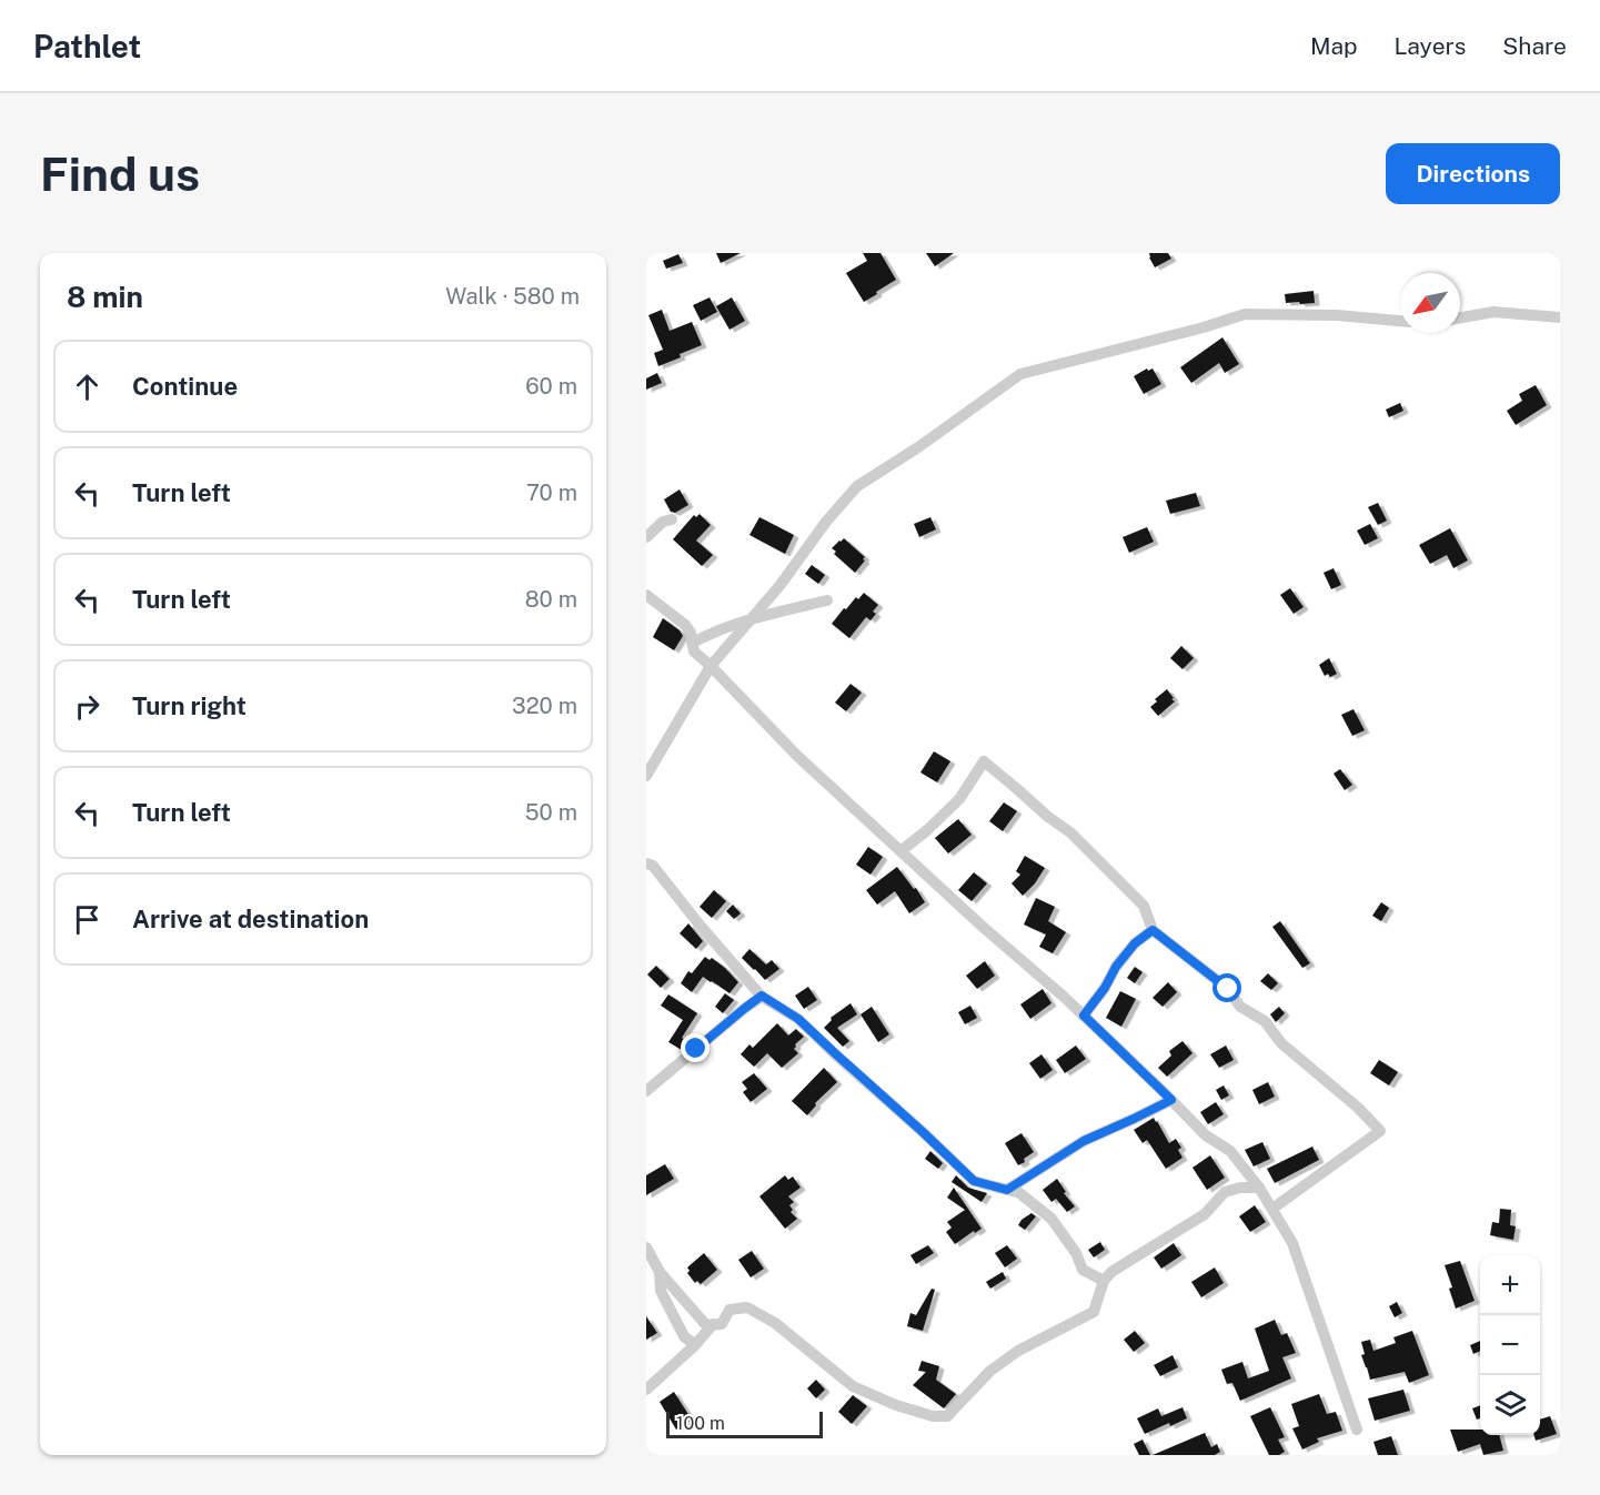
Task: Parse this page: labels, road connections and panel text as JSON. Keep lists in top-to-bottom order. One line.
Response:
{"scale_bar":"100 m","north":"bottom left","page":{"header":"Pathlet","nav":["Map","Layers","Share"],"buttons":"Directions","title":"Find us","heading":["8 min","Walk · 580 m"],"list":[["Continue","60 m"],["Turn left","70 m"],["Turn left","80 m"],["Turn right","320 m"],["Turn left","50 m"],"Arrive at destination"],"map_buttons":["+","−"],"scale":"100 m"}}
